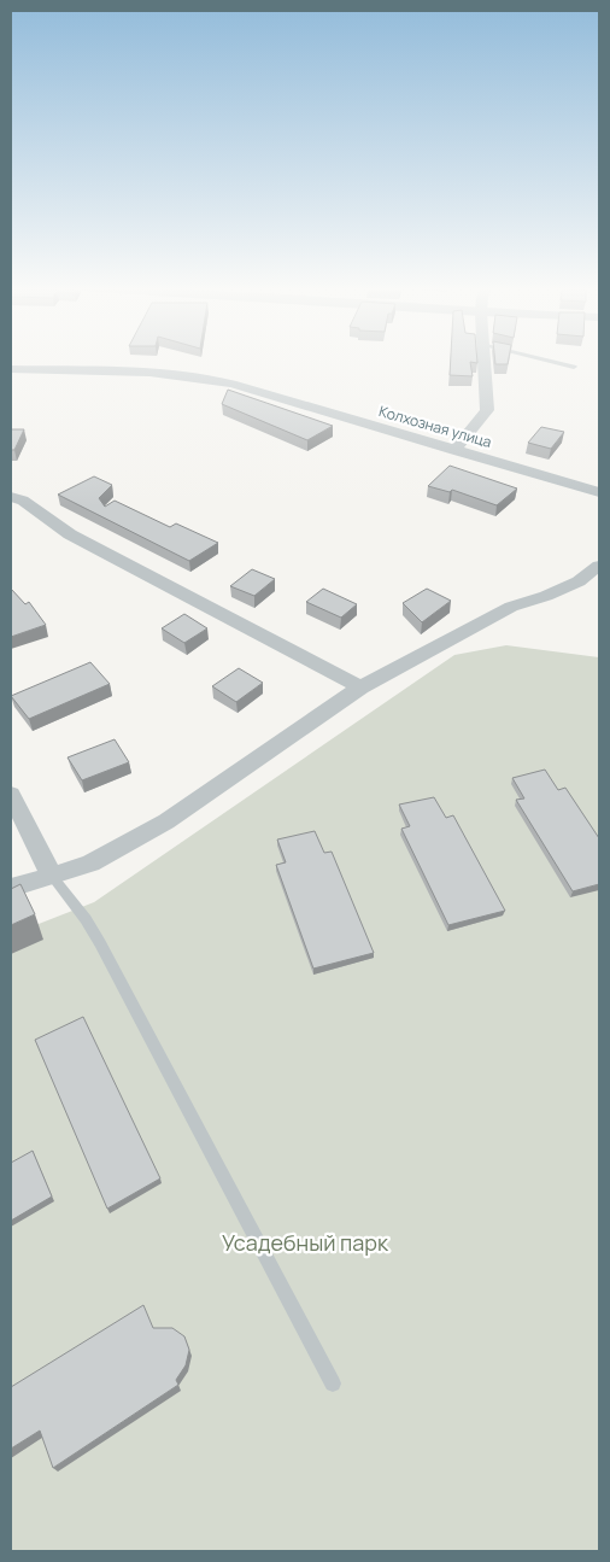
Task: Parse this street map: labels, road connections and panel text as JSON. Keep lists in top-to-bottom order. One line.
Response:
{"streets":{"street":["Колхозная улица"]},"parks":["Усадебный парк"]}
